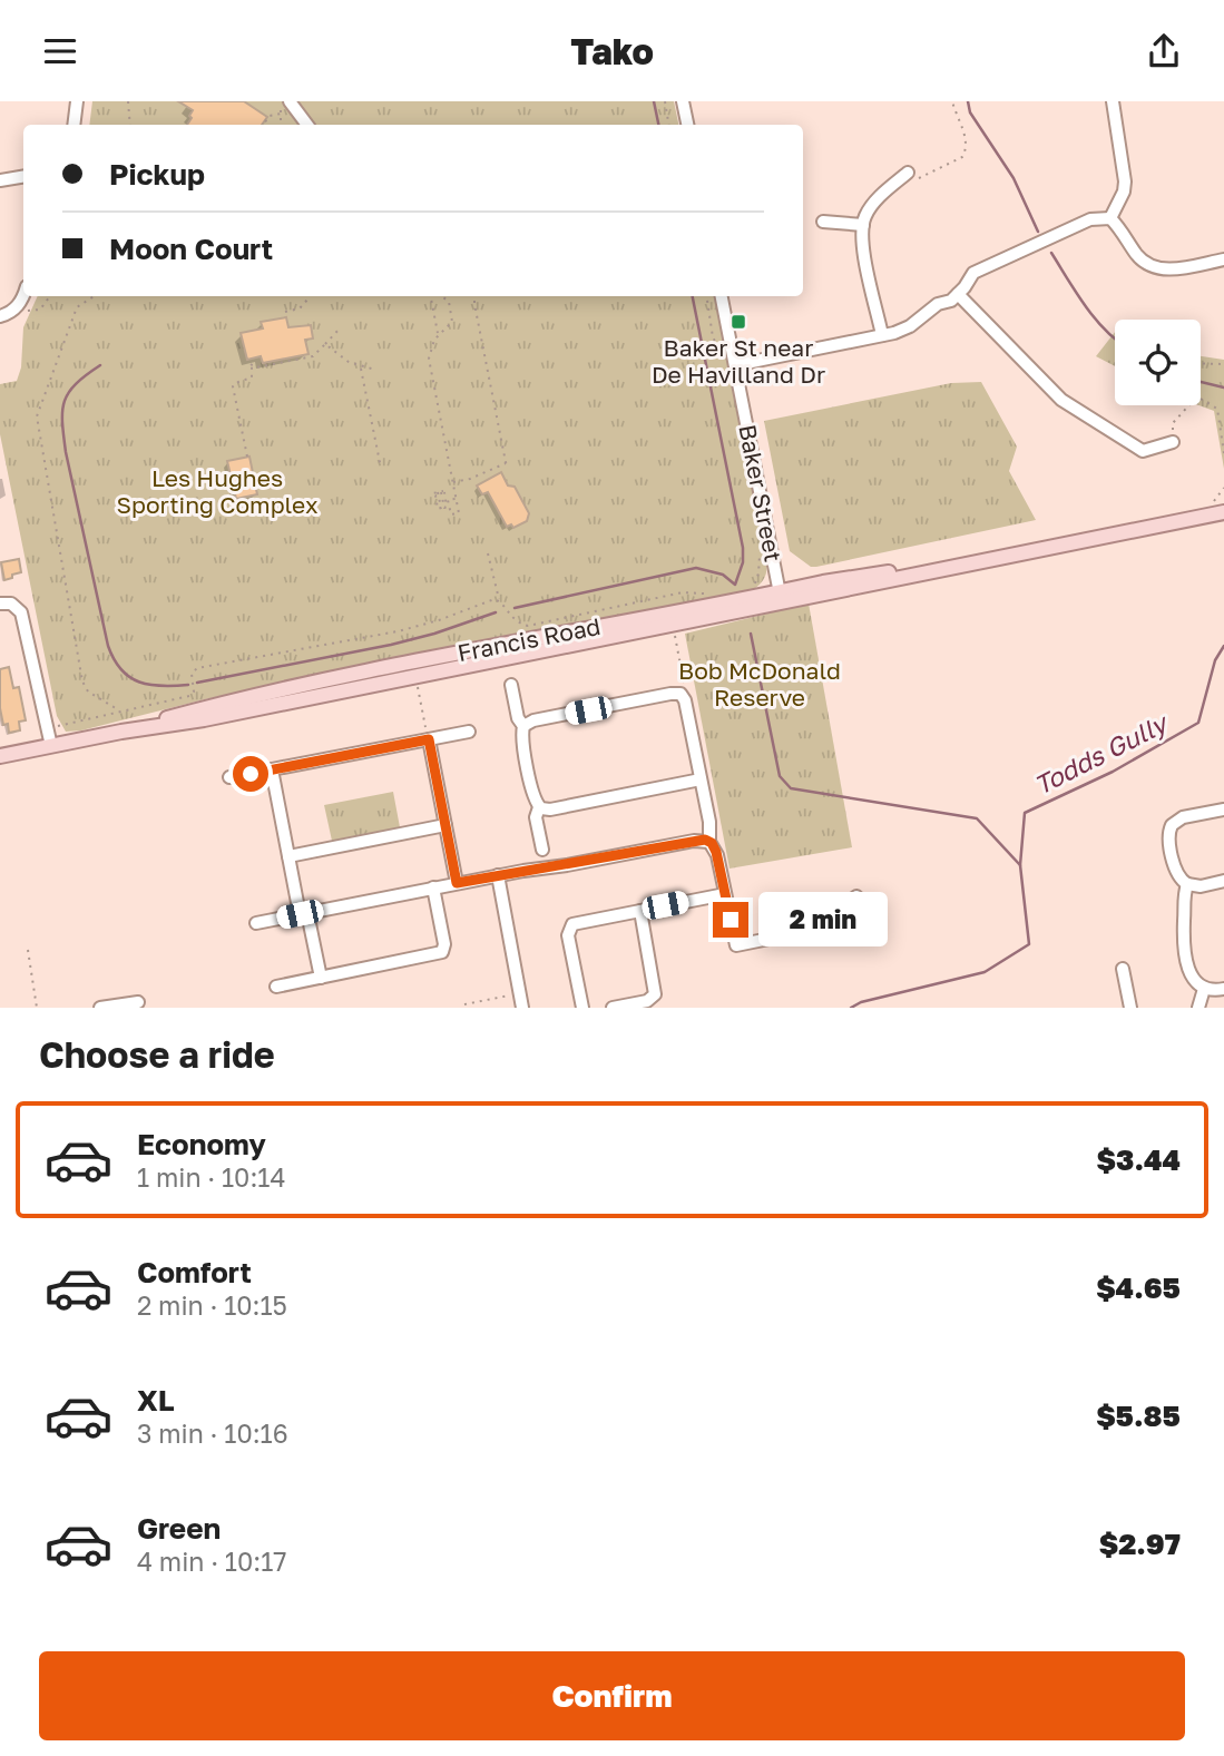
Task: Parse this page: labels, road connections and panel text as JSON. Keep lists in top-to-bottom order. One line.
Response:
{"streets":{"main road":["Francis Road"],"street":["Baker Street"]},"crossings":[["Baker Street","Francis Road"]],"water":["Todds Gully"],"parks":["Les Hughes Sporting Complex","Bob McDonald Reserve"],"places":{"transit":["Baker St near De Havilland Dr"]},"page":{"header":"Tako","banner":["Pickup","Moon Court"],"bubble":"2 min","heading":"Choose a ride","list":[{"name":"Economy","note":"1 min · 10:14","value":"$3.44"},{"name":"Comfort","note":"2 min · 10:15","value":"$4.65"},{"name":"XL","note":"3 min · 10:16","value":"$5.85"},{"name":"Green","note":"4 min · 10:17","value":"$2.97"}],"buttons":"Confirm"}}
